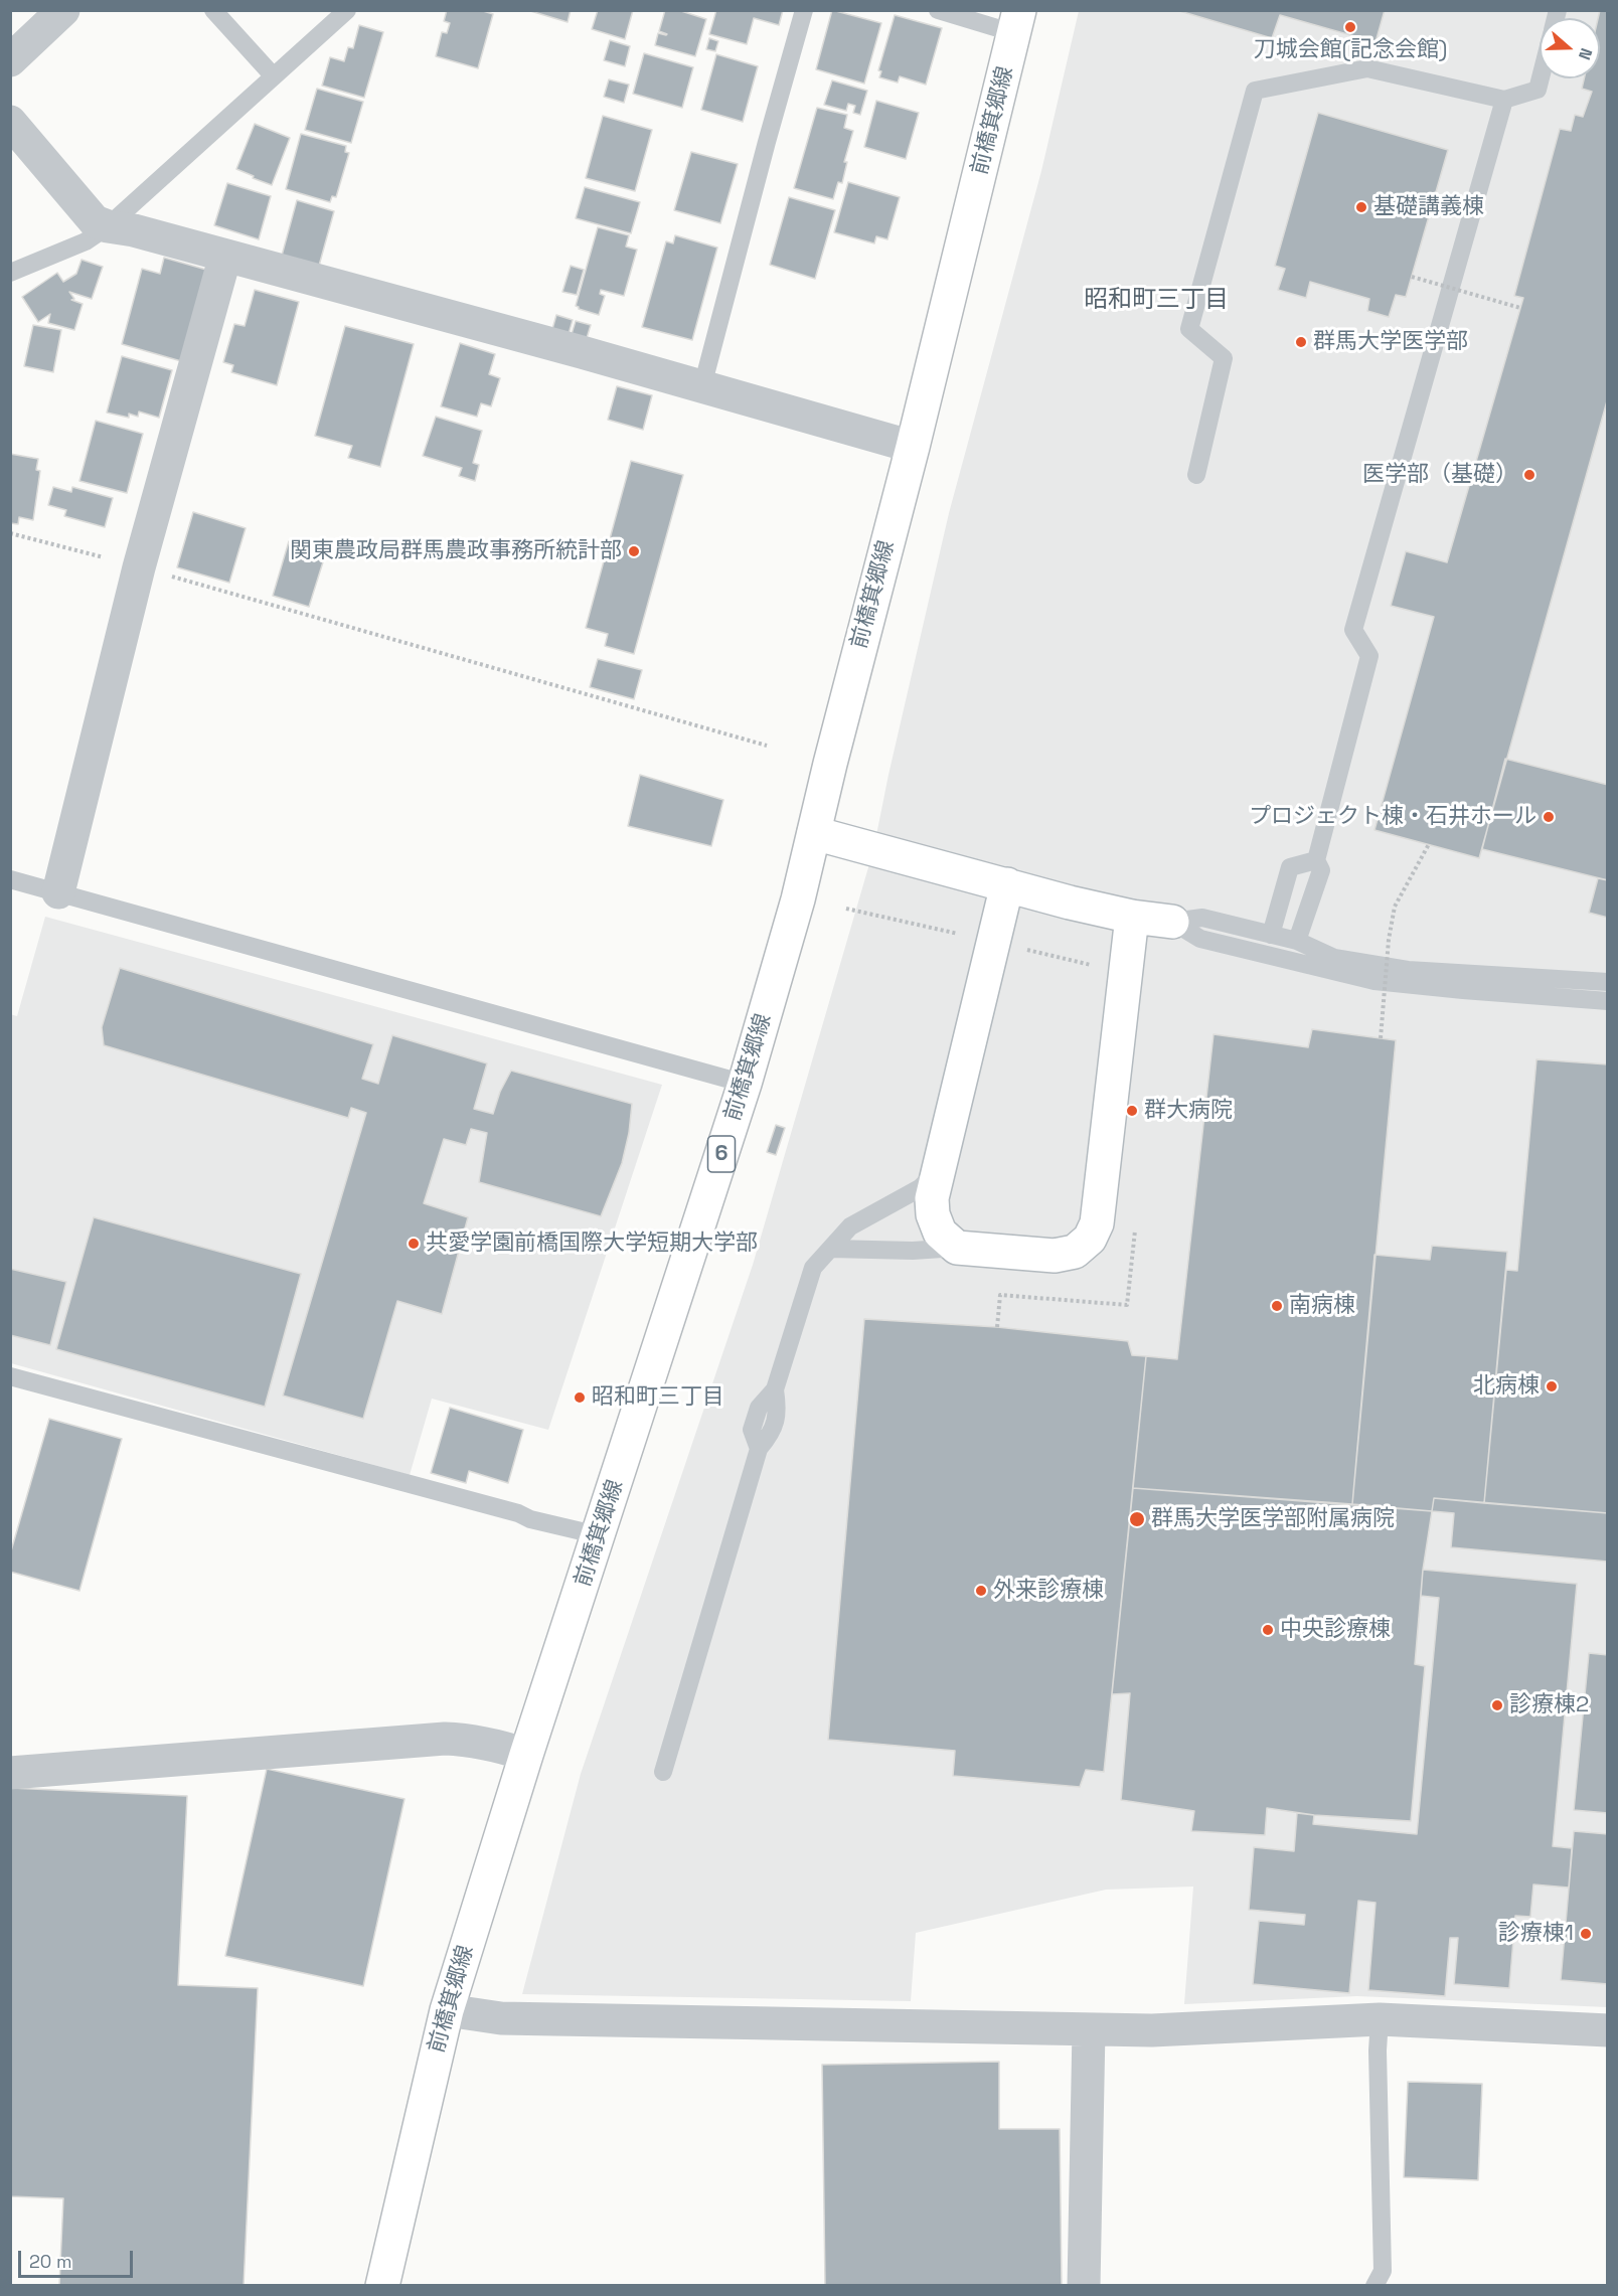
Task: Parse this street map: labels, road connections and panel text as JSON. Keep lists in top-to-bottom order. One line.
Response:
{"streets":{"main road":["前橋箕郷線","6"]},"districts":["昭和町三丁目"],"places":["刀城会館(記念会館)","基礎講義棟","群馬大学医学部","医学部（基礎）","関東農政局群馬農政事務所統計部","プロジェクト棟・石井ホール","群大病院","共愛学園前橋国際大学短期大学部","南病棟","北病棟","昭和町三丁目","群馬大学医学部附属病院","外来診療棟","中央診療棟","診療棟2","診療棟1"],"scale_bar":"20 m","north":"right"}
